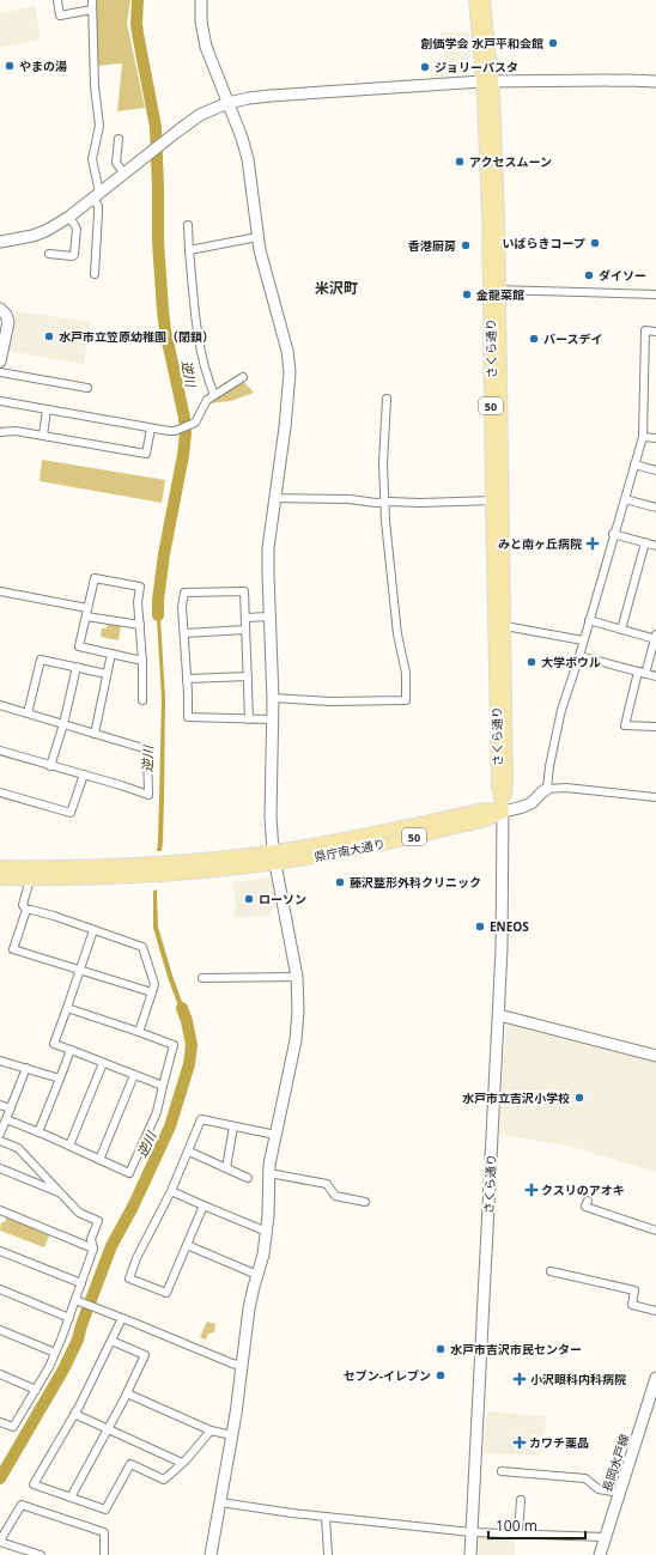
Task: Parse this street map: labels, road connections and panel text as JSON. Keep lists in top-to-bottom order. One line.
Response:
{"streets":{"main road":["さくら通り","50","県庁南大通り"],"street":["長岡水戸線"]},"crossings":[["さくら通り","県庁南大通り"]],"districts":["米沢町"],"water":["逆川"],"places":{"other":["創価学会 水戸平和会館","やまの湯","ジョリーパスタ","アクセスムーン","いばらきコープ","香港厨房","ダイソー","金龍菜館","水戸市立笠原幼稚園（閉鎖）","バースデイ","大学ボウル","藤沢整形外科クリニック","ローソン","ENEOS","水戸市立吉沢小学校","水戸市吉沢市民センター","セブン-イレブン"],"health":["みと南ヶ丘病院","クスリのアオキ","小沢眼科内科病院","カワチ薬品"]},"scale_bar":"100 m"}
